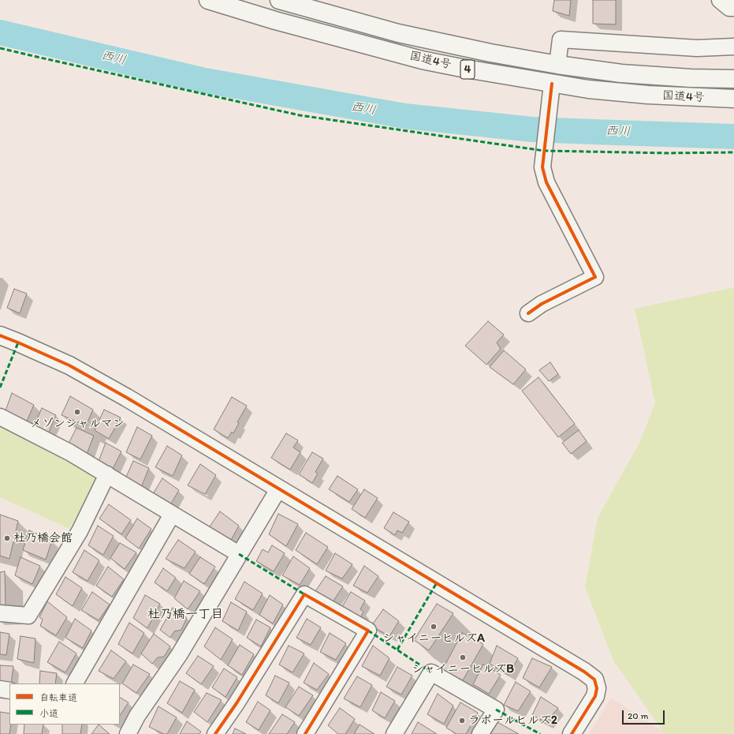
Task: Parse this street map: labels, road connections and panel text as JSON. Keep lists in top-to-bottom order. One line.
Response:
{"streets":{"main road":["国道4号","4"]},"districts":["杜乃橋一丁目"],"water":["西川"],"places":["メゾンシャルマン","杜乃橋会館","シャイニーヒルズA","シャイニーヒルズB","ラポールヒルズ2"],"legend":["自転車道","小道"],"scale_bar":"20 m"}
